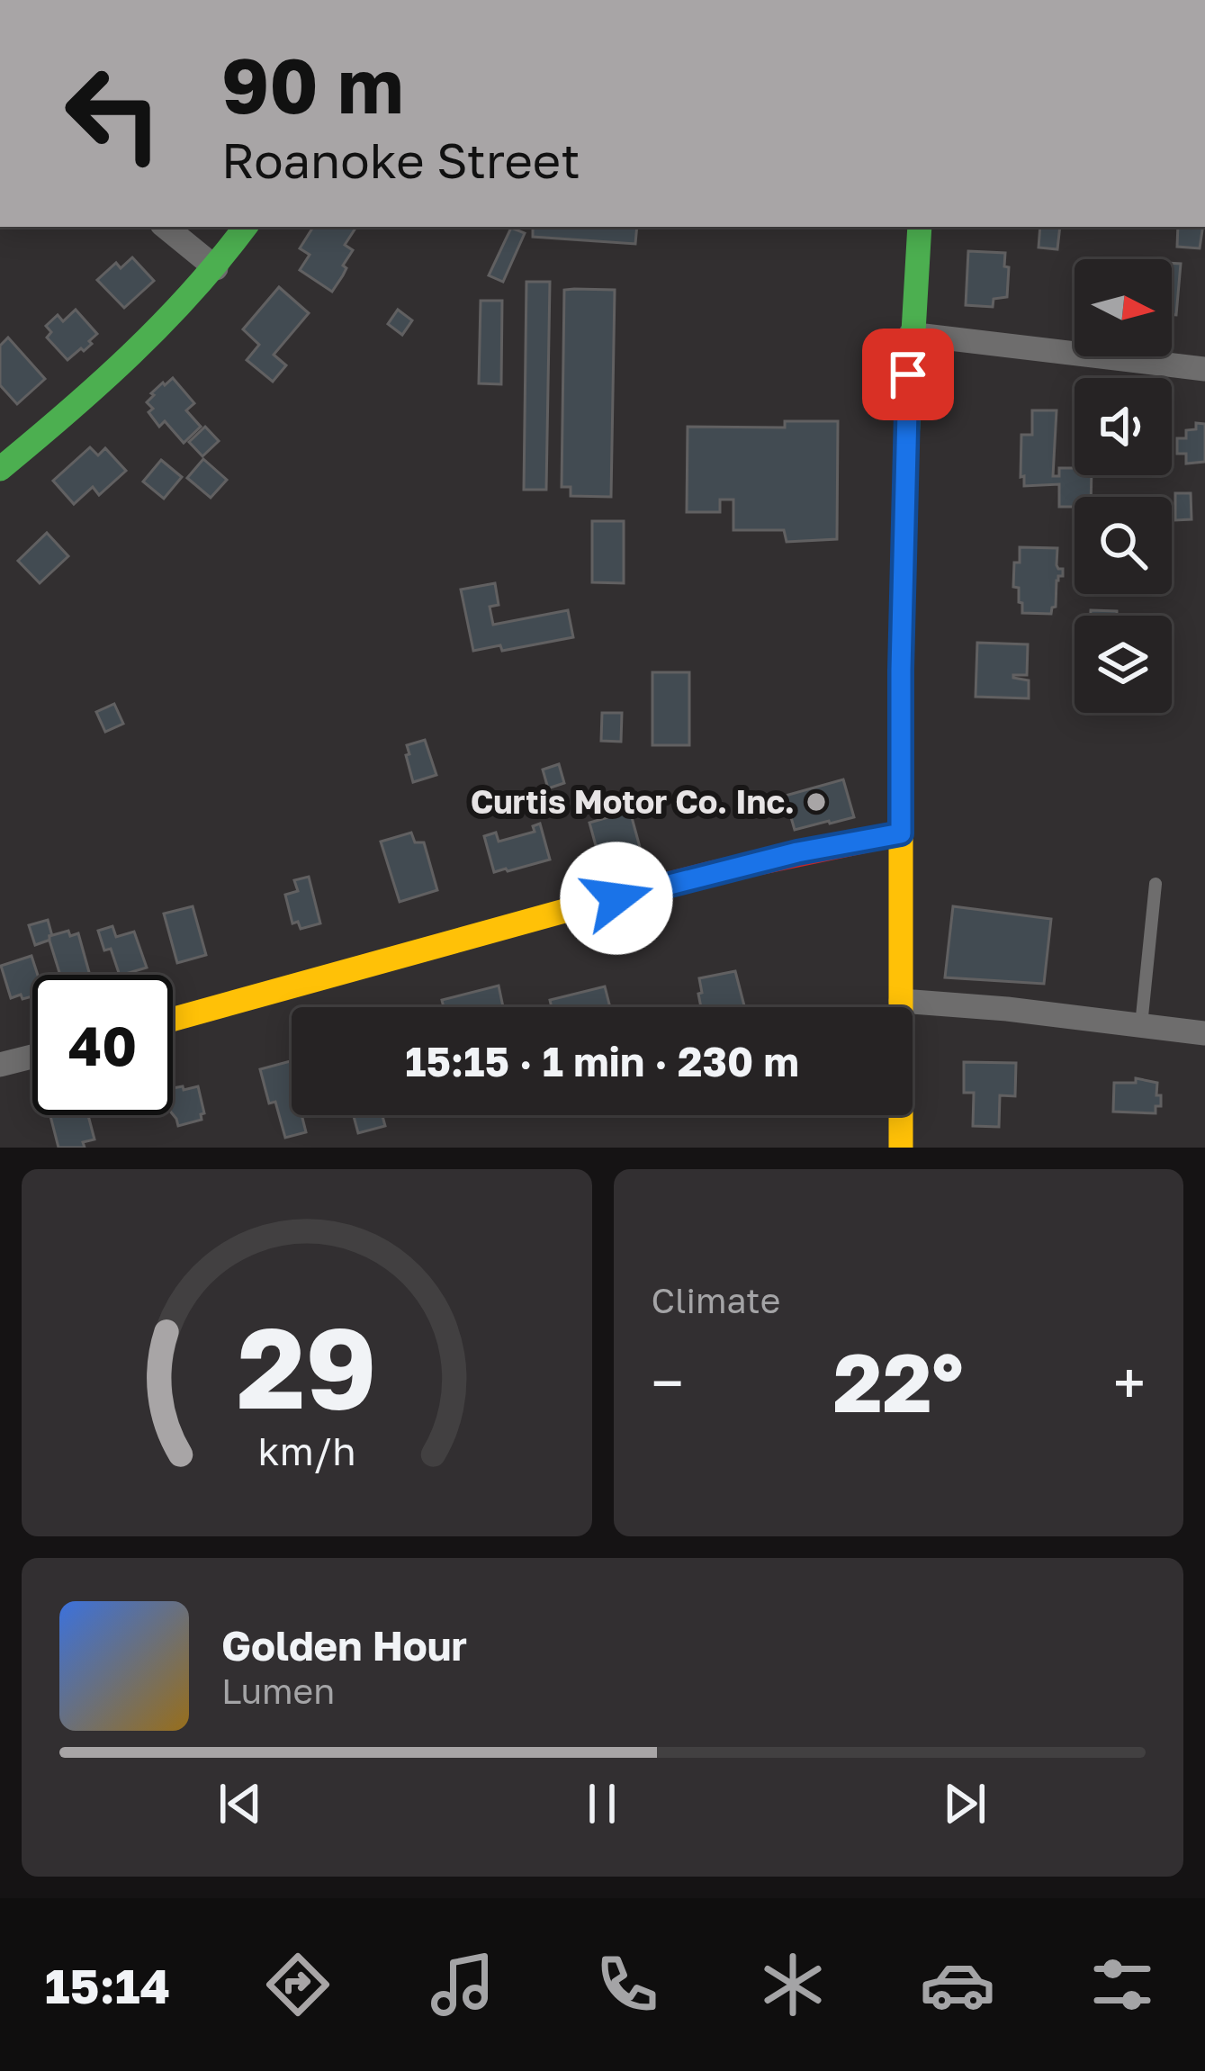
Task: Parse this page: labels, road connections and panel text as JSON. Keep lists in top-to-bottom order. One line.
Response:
{"places":["Curtis Motor Co. Inc."],"north":"right","page":{"turn":["90 m","Roanoke Street"],"limit":"40","trip":"15:15 · 1 min · 230 m","tile":"Climate","heat":["−","22°","+"],"song":["Golden Hour","Lumen"],"tabs":"15:14","gauge":["29","km/h"]}}
